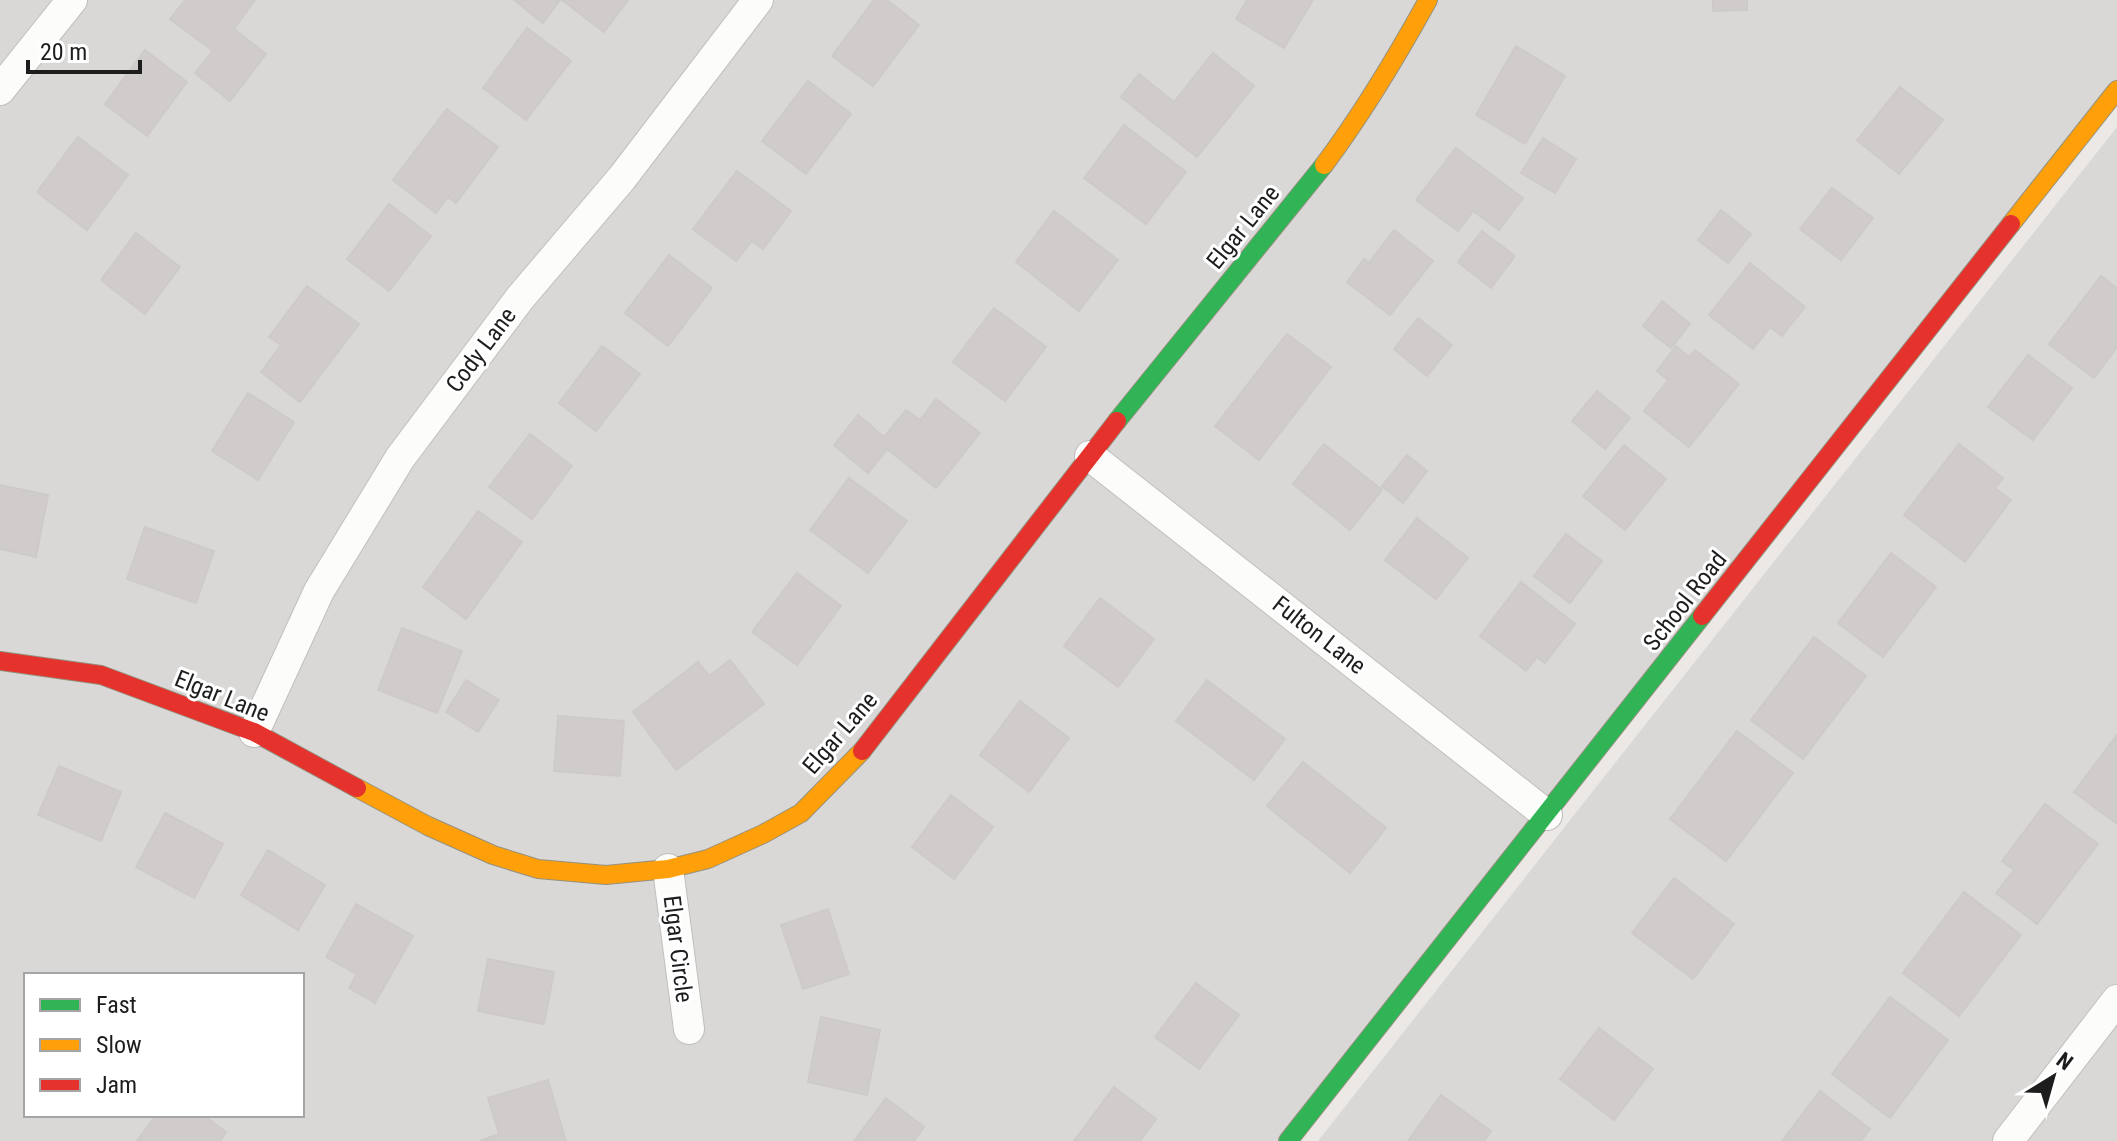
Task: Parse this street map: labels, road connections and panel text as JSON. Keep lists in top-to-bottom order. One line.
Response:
{"streets":{"street":["Elgar Lane","Cody Lane","School Road","Fulton Lane","Elgar Circle"]},"crossings":[["Elgar Lane","Cody Lane"],["Elgar Lane","Fulton Lane"],["Elgar Lane","Elgar Circle"],["School Road","Fulton Lane"]],"legend":["Fast","Slow","Jam"],"scale_bar":"20 m","north":"top right"}
